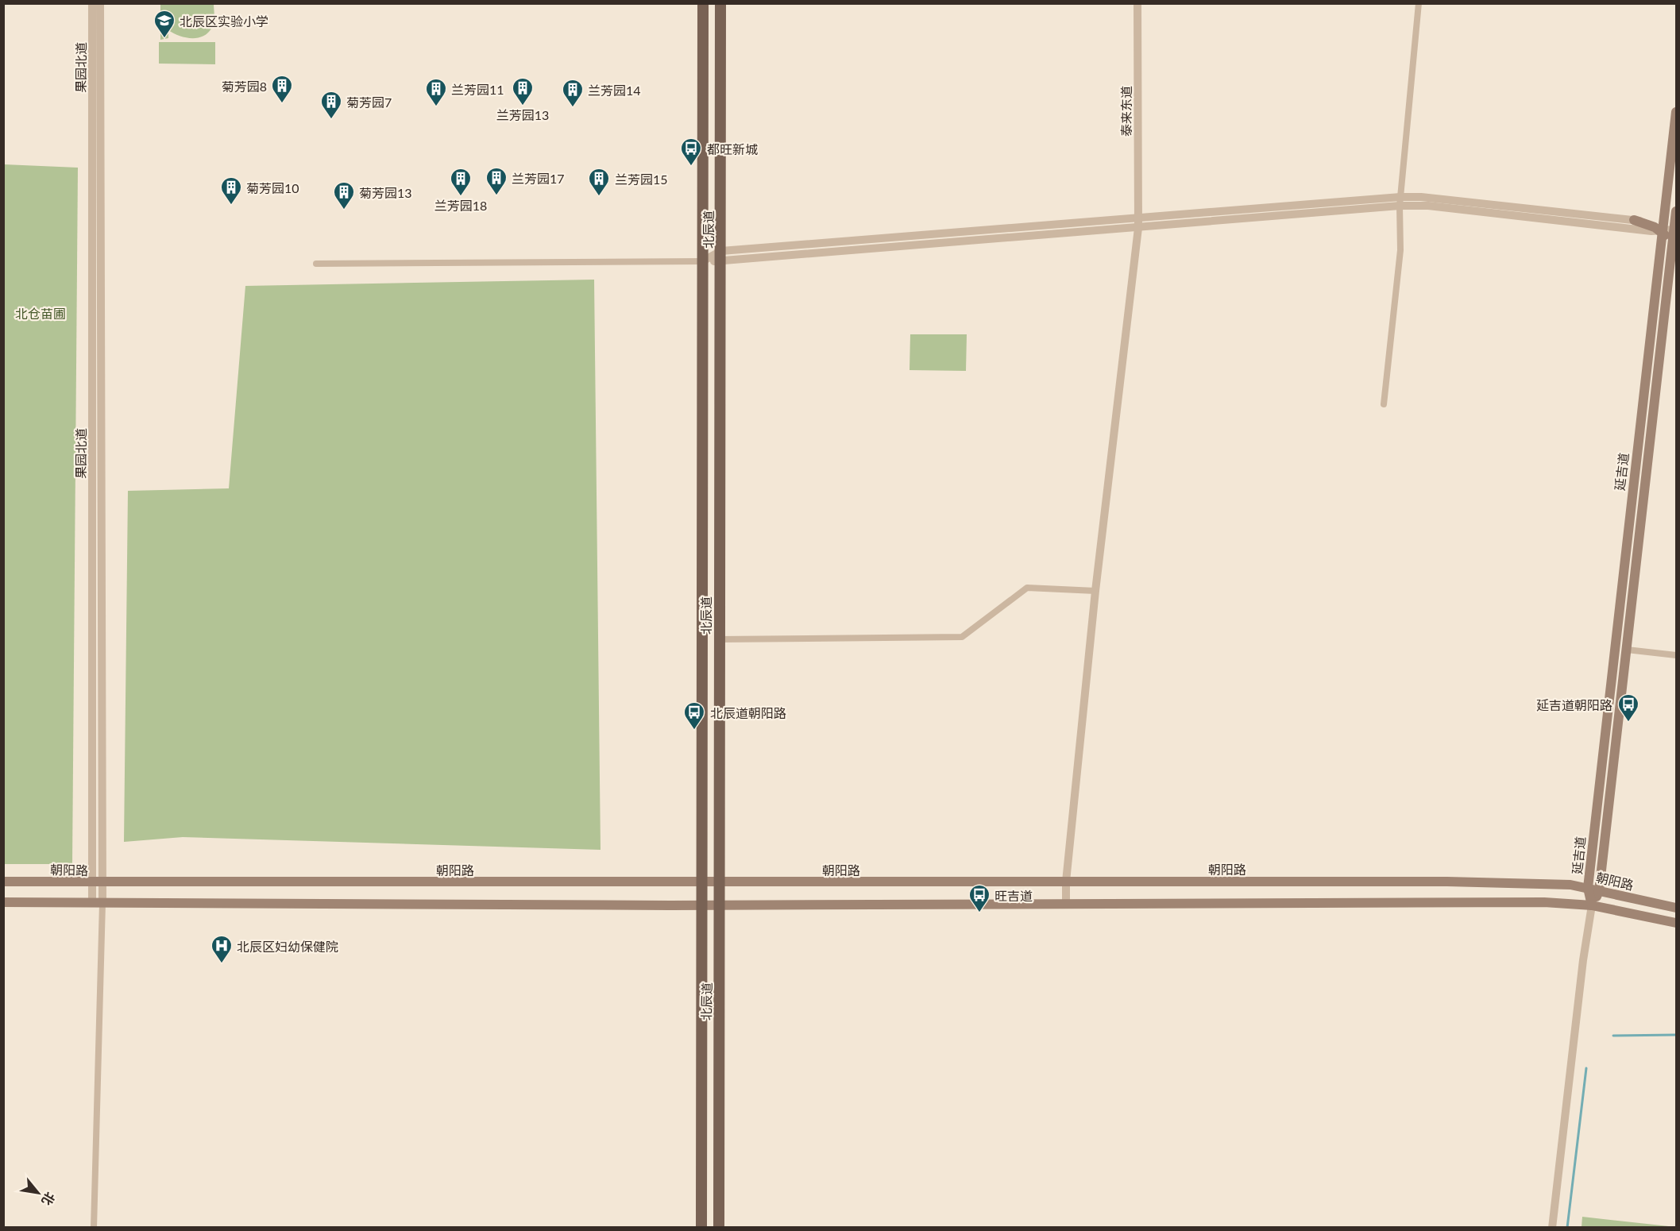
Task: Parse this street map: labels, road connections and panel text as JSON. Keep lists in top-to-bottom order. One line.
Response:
{"streets":{"main road":["北辰道","延吉道","朝阳路"],"street":["果园北道","泰来东道"]},"crossings":[["果园北道","朝阳路"],["泰来东道","朝阳路"],["北辰道","朝阳路"],["延吉道","朝阳路"]],"parks":["北仓苗圃"],"places":{"school or university":["北辰区实验小学"],"building":["菊芳园8","兰芳园13","兰芳园11","兰芳园14","菊芳园7","兰芳园17","兰芳园18","兰芳园15","菊芳园10","菊芳园13"],"bus stop":["都旺新城","延吉道朝阳路","北辰道朝阳路","旺吉道"],"hospital":["北辰区妇幼保健院"]},"north":"bottom right"}
